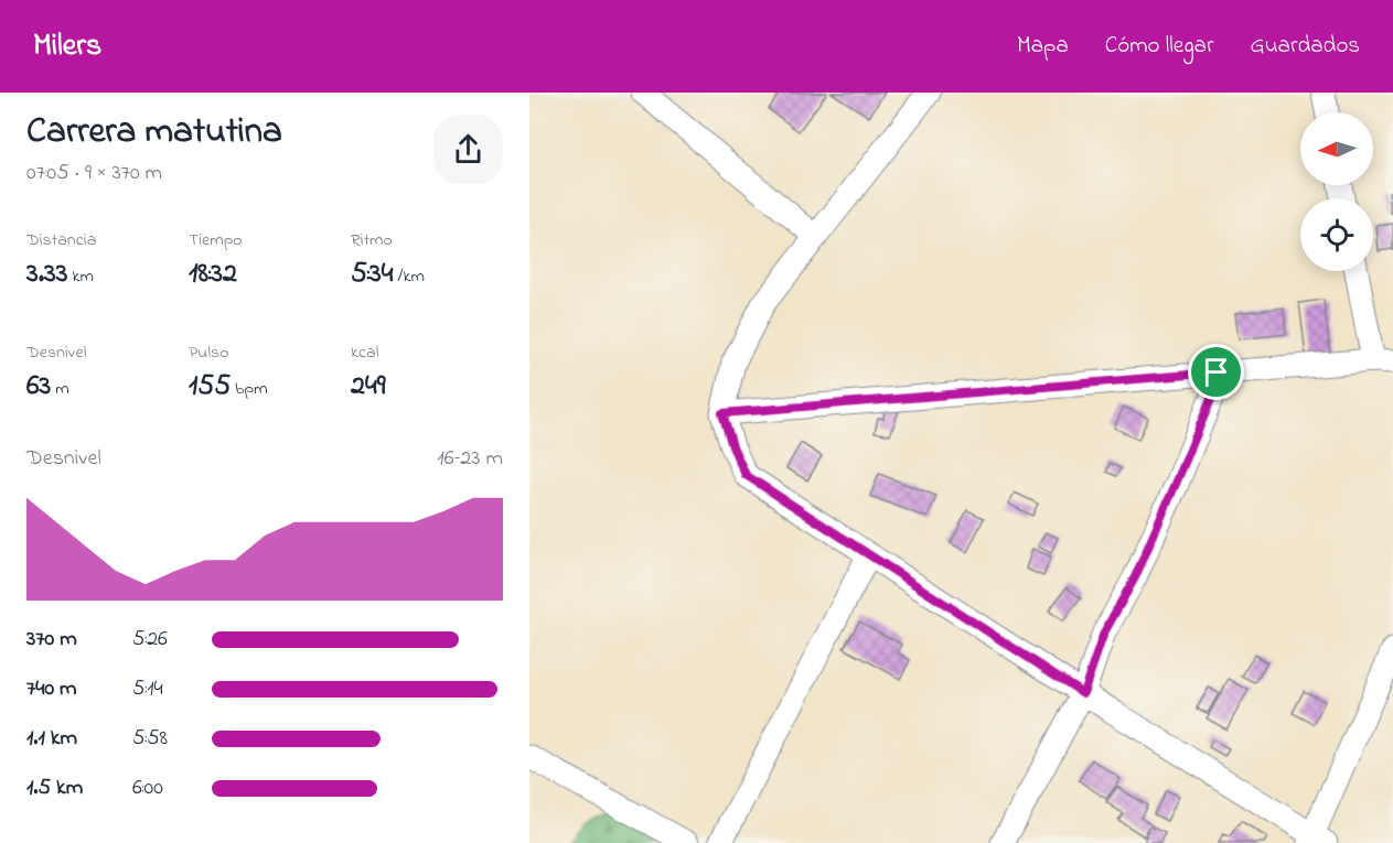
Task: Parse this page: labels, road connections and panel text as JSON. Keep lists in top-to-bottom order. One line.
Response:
{"north":"left","page":{"header":"Milers","nav":["Mapa","Cómo llegar","Guardados"],"heading":["Carrera matutina","07:05 · 9 × 370 m"],"stats":[["Distancia","3.33 km"],["Tiempo","18:32"],["Ritmo","5:34 /km"],["Desnivel","63 m"],["Pulso","155 bpm"],["kcal","249"]],"chart":["Desnivel","16–23 m"],"list":[{"name":"370 m","note":"5:26"},{"name":"740 m","note":"5:14"},{"name":"1.1 km","note":"5:58"},{"name":"1.5 km","note":"6:00"}]}}
